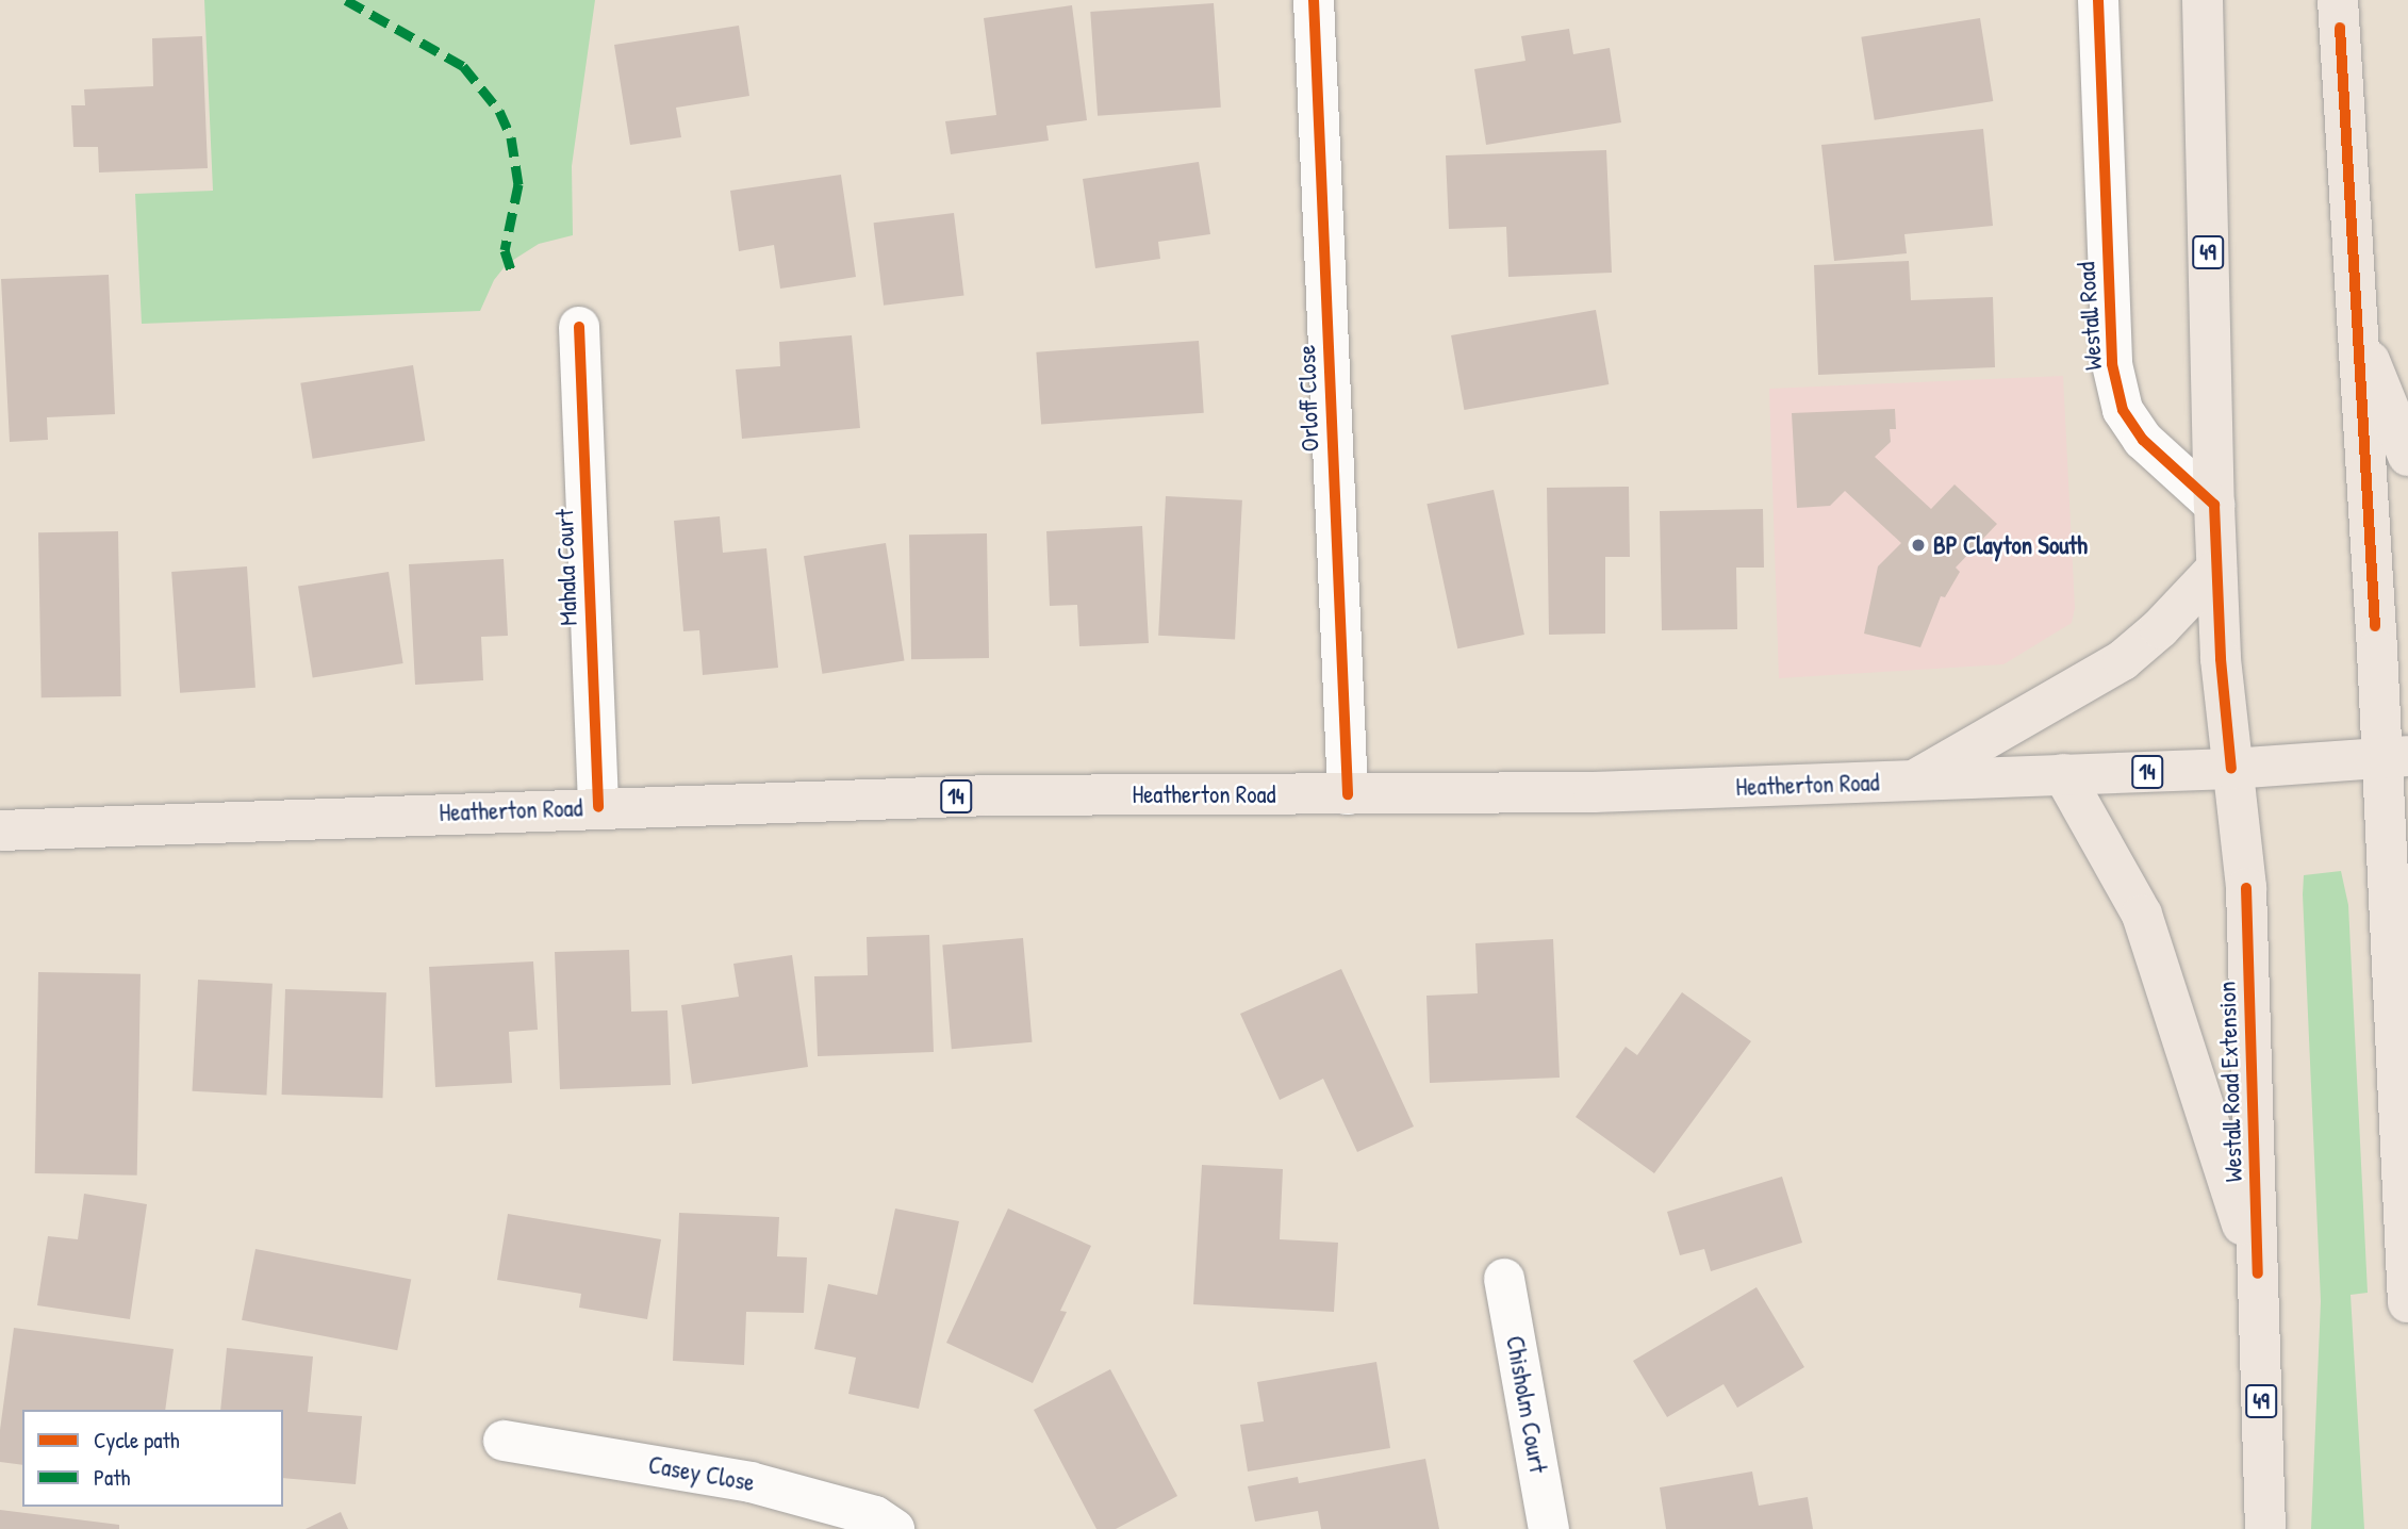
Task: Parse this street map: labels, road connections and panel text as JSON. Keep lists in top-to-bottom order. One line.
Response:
{"streets":{"main road":["49","14","Heatherton Road","Westall Road Extension"],"street":["Westall Road","Orloff Close","Mahala Court","Chisholm Court","Casey Close"]},"crossings":[["49","Westall Road"],["49","Heatherton Road"],["49","Westall Road Extension"],["Orloff Close","Heatherton Road"],["Mahala Court","Heatherton Road"],["Heatherton Road","Westall Road Extension"]],"places":["BP Clayton South"],"legend":["Cycle path","Path"]}
